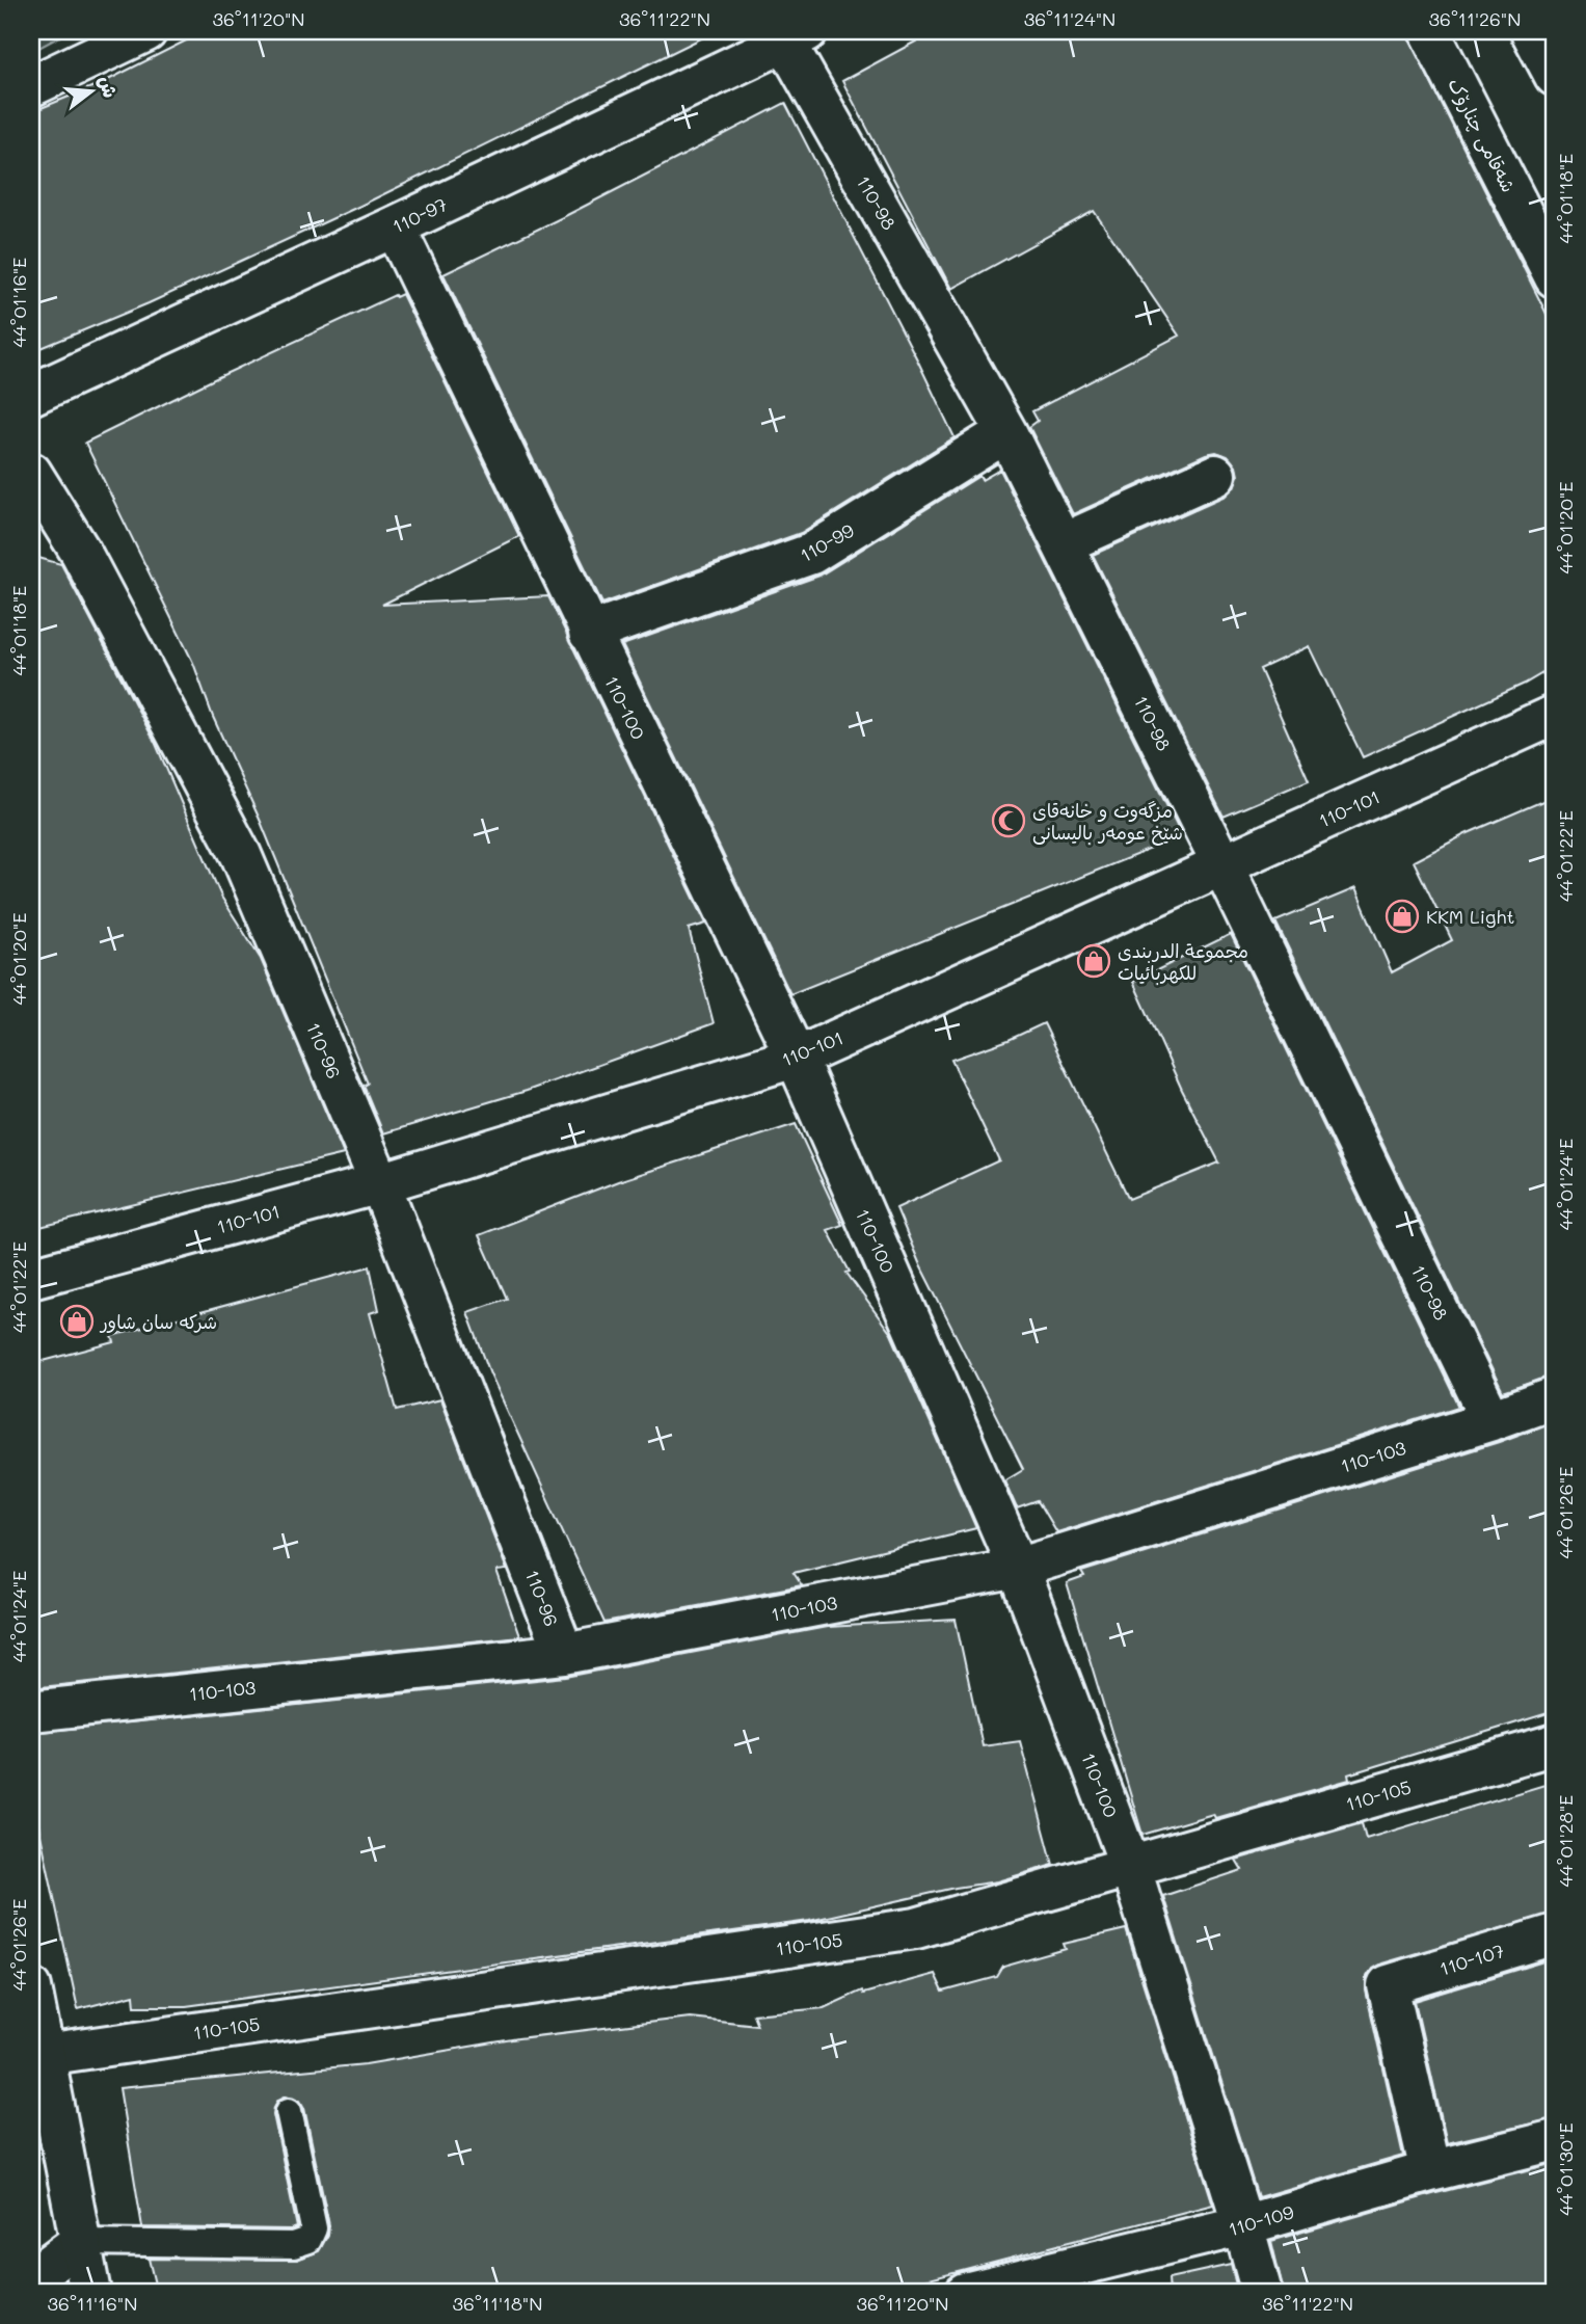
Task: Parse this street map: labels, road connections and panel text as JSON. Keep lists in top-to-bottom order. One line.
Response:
{"streets":{"street":["شەقامی چنارۆک","110-98","110-97","110-99","110-100","110-101","110-96","110-103","110-105","110-107","110-109"]},"crossings":[["110-98","110-97"],["110-98","110-99"],["110-98","110-101"],["110-98","110-103"],["110-97","110-100"],["110-99","110-100"],["110-100","110-101"],["110-100","110-103"],["110-100","110-105"],["110-100","110-109"],["110-101","110-96"],["110-96","110-103"],["110-107","110-109"]],"places":{"mosque":["مزگەوت و خانەقای شێخ عومەر بالیسانی"],"shop":["KKM Light","مجموعة الدربندی للكهربائیات","شرکە سان شاور"]},"north":"right","coordinates":["36°11'20\"N","36°11'22\"N","36°11'24\"N","36°11'26\"N","44°01'18\"E","44°01'16\"E","44°01'20\"E","44°01'22\"E","44°01'24\"E","44°01'26\"E","44°01'28\"E","44°01'30\"E","36°11'16\"N","36°11'18\"N"]}
